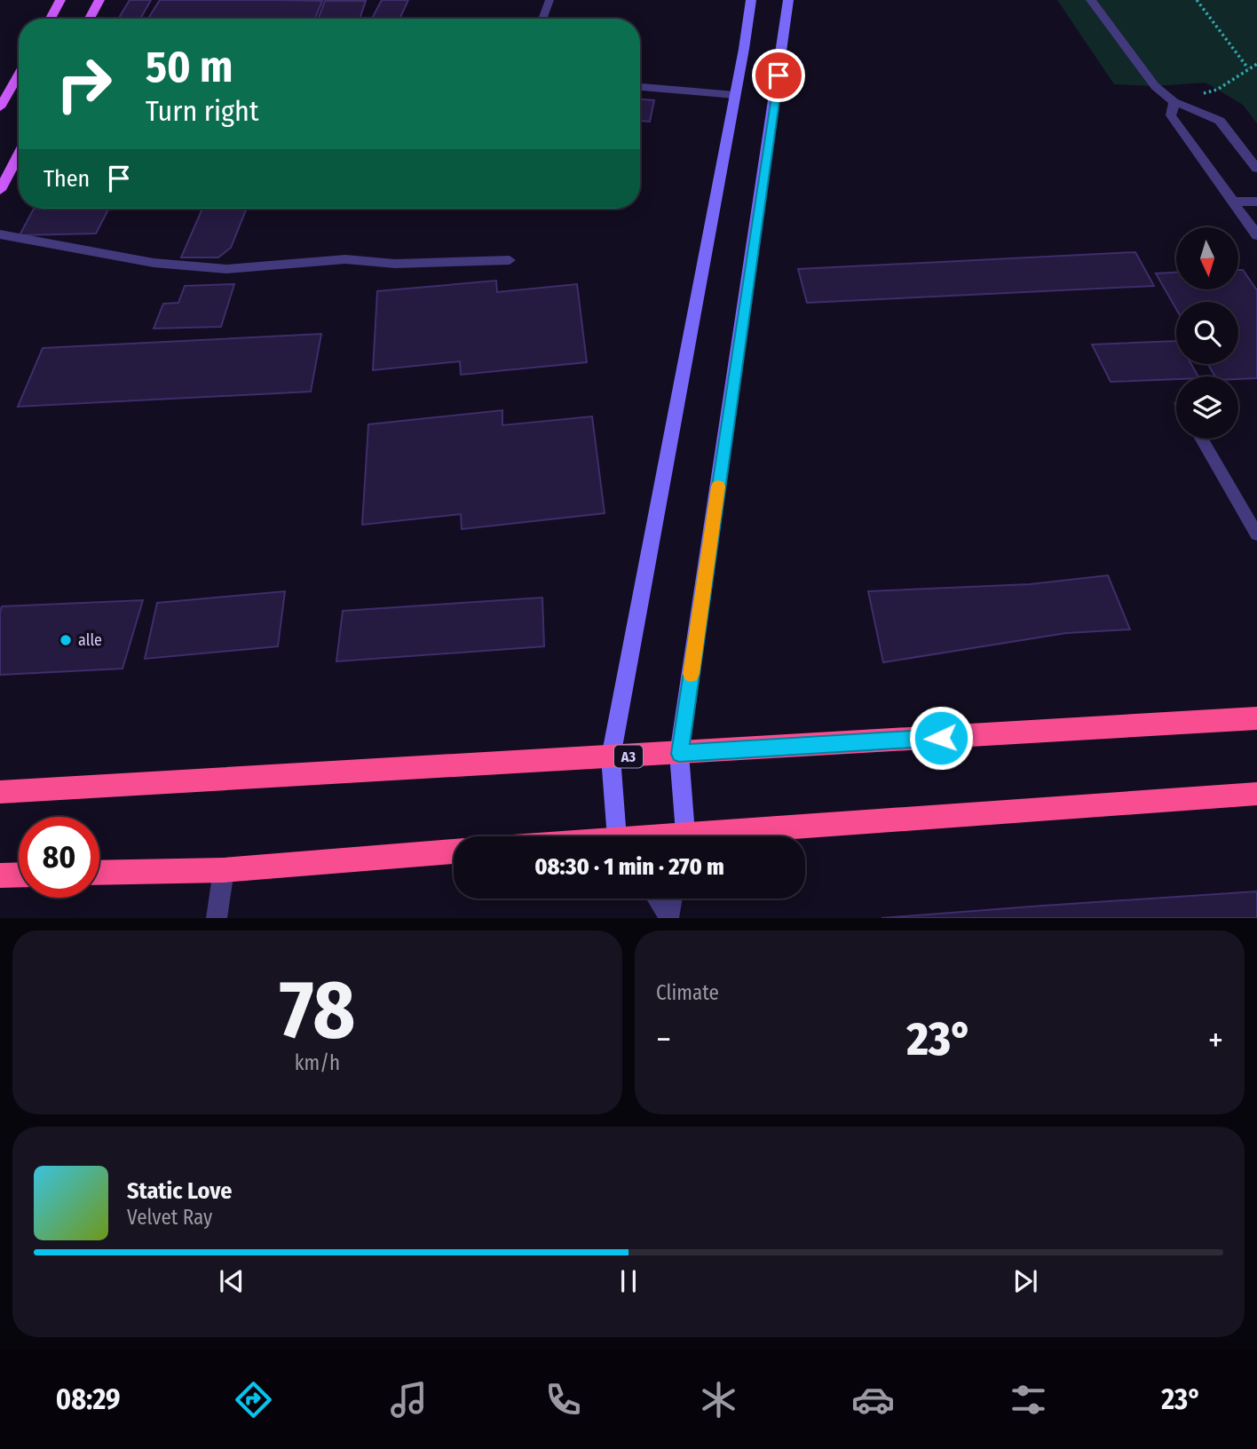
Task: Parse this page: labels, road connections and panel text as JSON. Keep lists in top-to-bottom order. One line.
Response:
{"streets":{"highway":["A3"]},"places":["alle"],"north":"bottom","page":{"turn":["50 m","Turn right"],"then":"Then","limit":"80","trip":"08:30 · 1 min · 270 m","tile":[["78","km/h"],"Climate"],"heat":["−","23°","+"],"song":["Static Love","Velvet Ray"],"tabs":["08:29","23°"]}}
